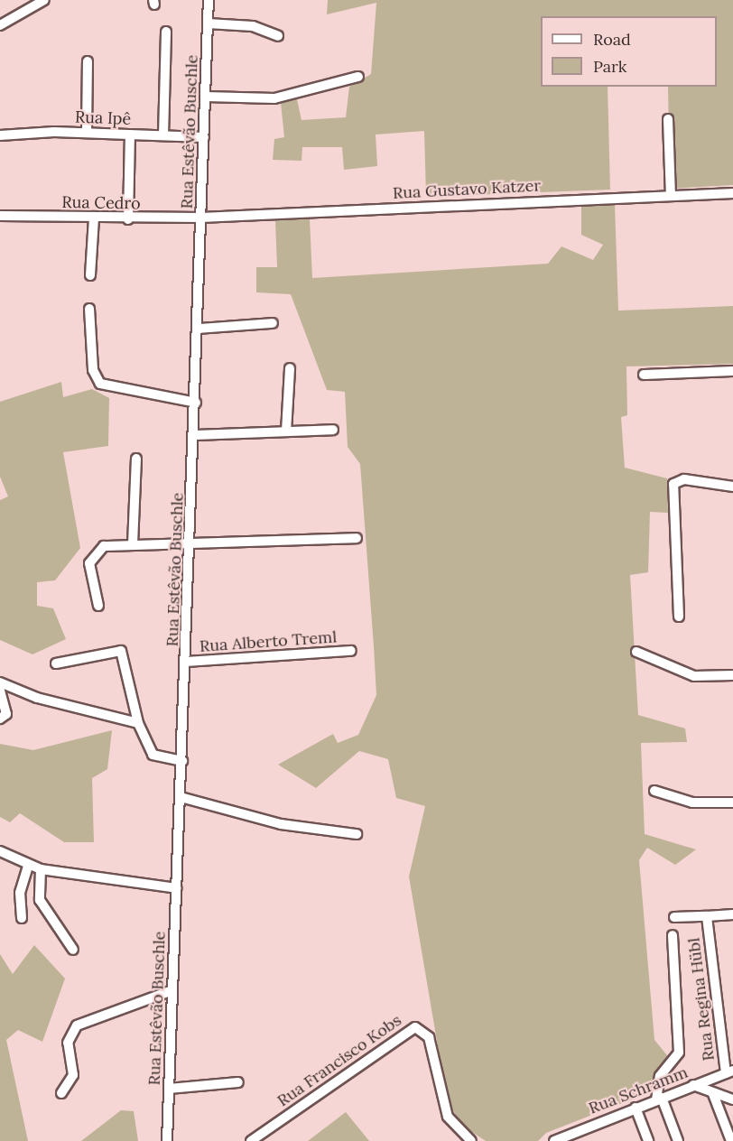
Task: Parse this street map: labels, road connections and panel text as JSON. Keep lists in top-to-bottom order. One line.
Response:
{"streets":{"street":["Rua Ipê","Rua Estêvão Buschle","Rua Gustavo Katzer","Rua Cedro","Rua Alberto Treml","Rua Regina Hübl","Rua Francisco Kobs","Rua Schramm"]},"crossings":[["Rua Ipê","Rua Estêvão Buschle"],["Rua Estêvão Buschle","Rua Gustavo Katzer"],["Rua Estêvão Buschle","Rua Cedro"],["Rua Estêvão Buschle","Rua Alberto Treml"],["Rua Gustavo Katzer","Rua Cedro"],["Rua Regina Hübl","Rua Schramm"]],"legend":["Road","Park"]}
